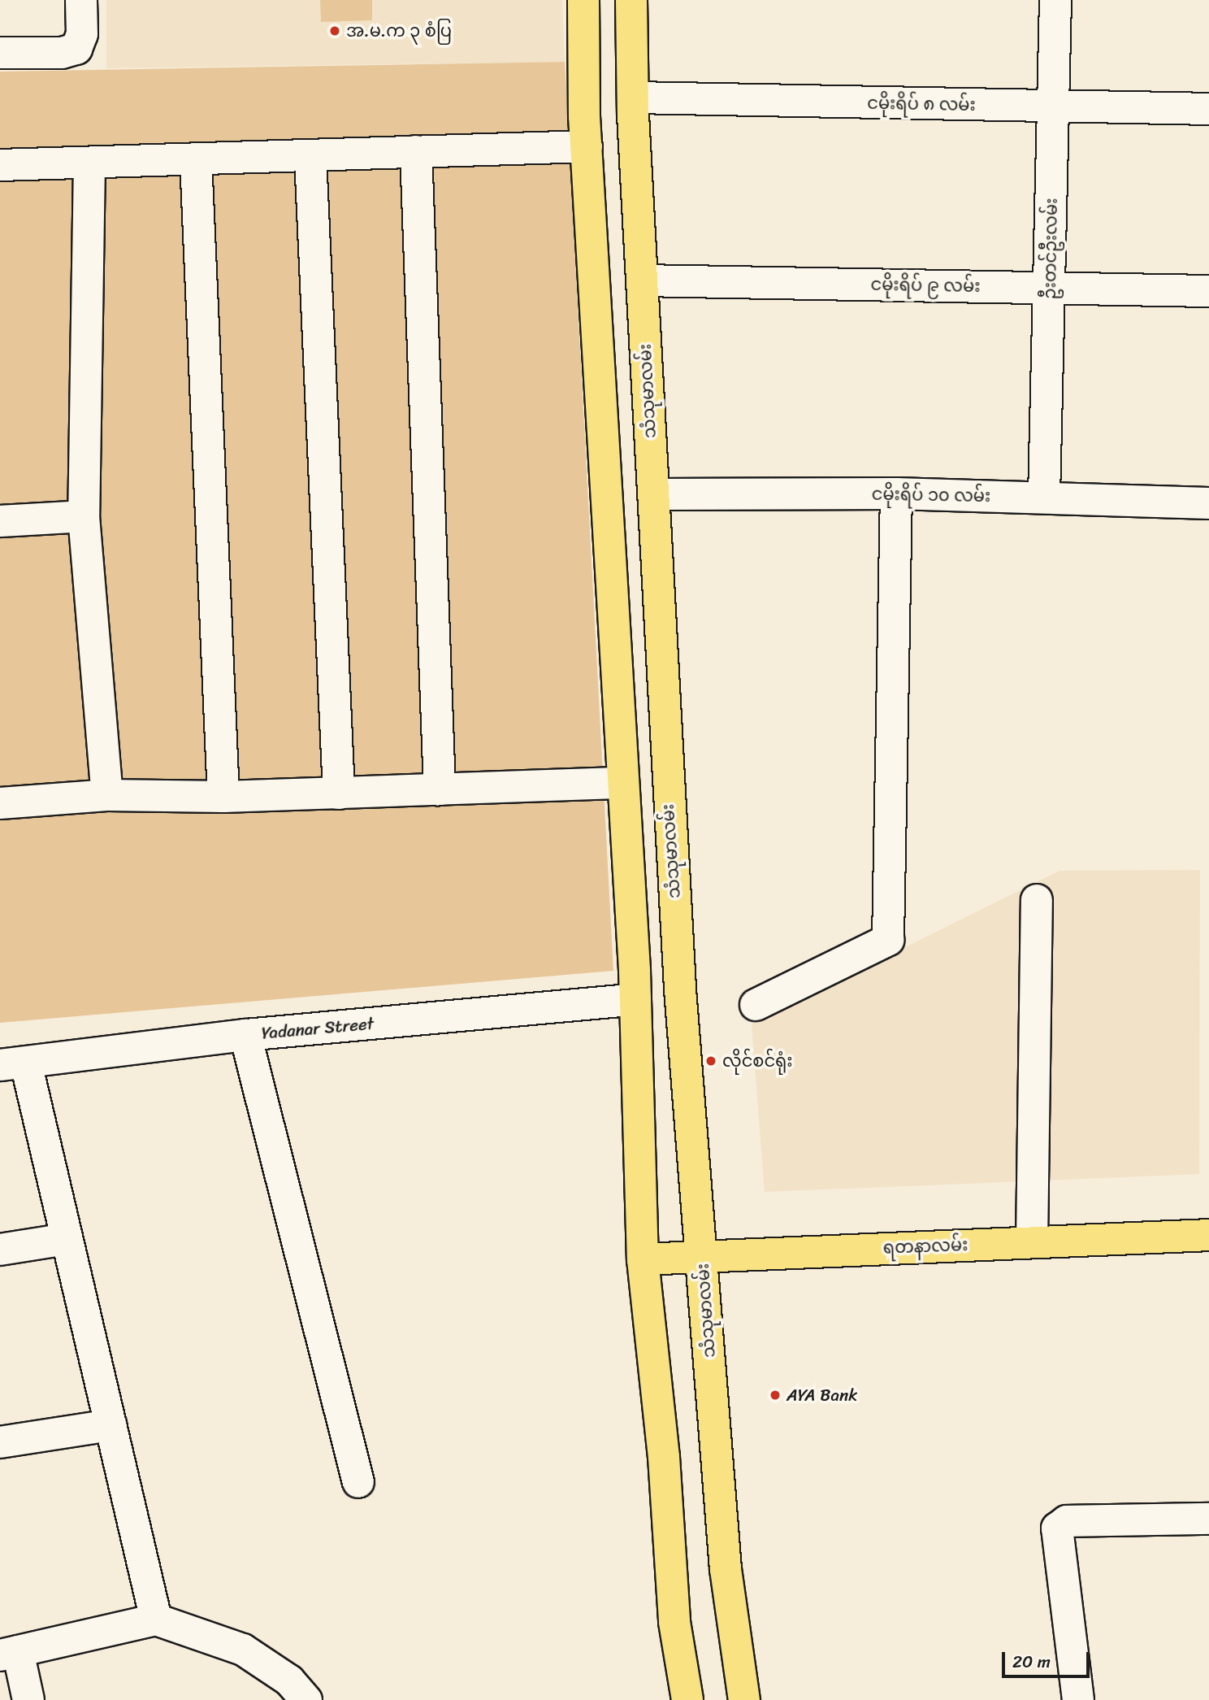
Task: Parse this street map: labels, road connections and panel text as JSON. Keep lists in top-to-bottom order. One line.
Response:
{"streets":{"main road":["သံသုမာလမ်း","ရတနာလမ်း"],"street":["ငမိုးရိပ် ၈ လမ်း","ဦးတင်ဦးလမ်း","ငမိုးရိပ် ၉ လမ်း","ငမိုးရိပ် ၁၀ လမ်း","Yadanar Street"]},"crossings":[["ငမိုးရိပ် ၈ လမ်း","ဦးတင်ဦးလမ်း"],["ငမိုးရိပ် ၈ လမ်း","သံသုမာလမ်း"],["ဦးတင်ဦးလမ်း","ငမိုးရိပ် ၉ လမ်း"],["ဦးတင်ဦးလမ်း","ငမိုးရိပ် ၁၀ လမ်း"],["ငမိုးရိပ် ၉ လမ်း","သံသုမာလမ်း"],["သံသုမာလမ်း","ငမိုးရိပ် ၁၀ လမ်း"],["သံသုမာလမ်း","ရတနာလမ်း"]],"places":["အ.မ.က ၃ စံပြ","လိုင်စင်ရုံး","AYA Bank"],"scale_bar":"20 m"}
